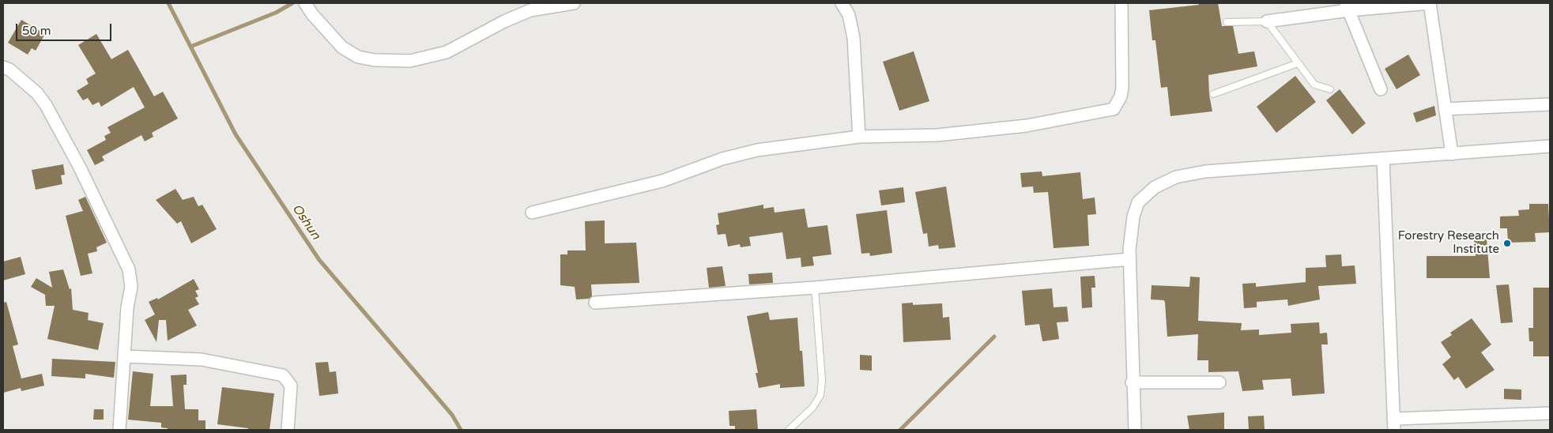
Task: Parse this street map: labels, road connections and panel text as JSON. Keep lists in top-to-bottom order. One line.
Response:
{"water":["Oshun"],"places":["Forestry Research Institute"],"scale_bar":"50 m"}
